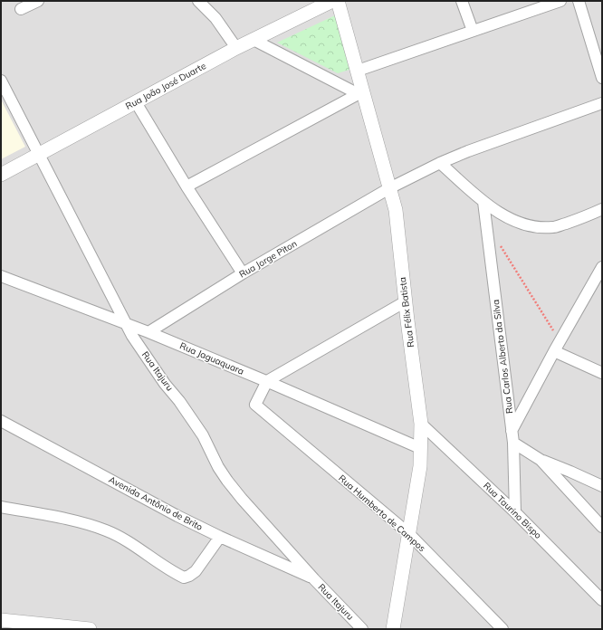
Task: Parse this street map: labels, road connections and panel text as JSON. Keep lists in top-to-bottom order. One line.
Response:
{"streets":{"street":["Rua João José Duarte","Rua Jorge Piton","Rua Félix Batista","Rua Carlos Alberto da Silva","Rua Jaguaquara","Rua Itajuru","Avenida Antônio de Brito","Rua Taurino Bispo","Rua Humberto de Campos"]},"crossings":[["Rua João José Duarte","Rua Itajuru"],["Rua Jorge Piton","Rua Félix Batista"],["Rua Jorge Piton","Rua Jaguaquara"],["Rua Félix Batista","Rua Jaguaquara"],["Rua Félix Batista","Rua Taurino Bispo"],["Rua Félix Batista","Rua Humberto de Campos"],["Rua Carlos Alberto da Silva","Rua Taurino Bispo"],["Rua Jaguaquara","Rua Itajuru"],["Rua Jaguaquara","Rua Humberto de Campos"],["Rua Itajuru","Avenida Antônio de Brito"]]}
